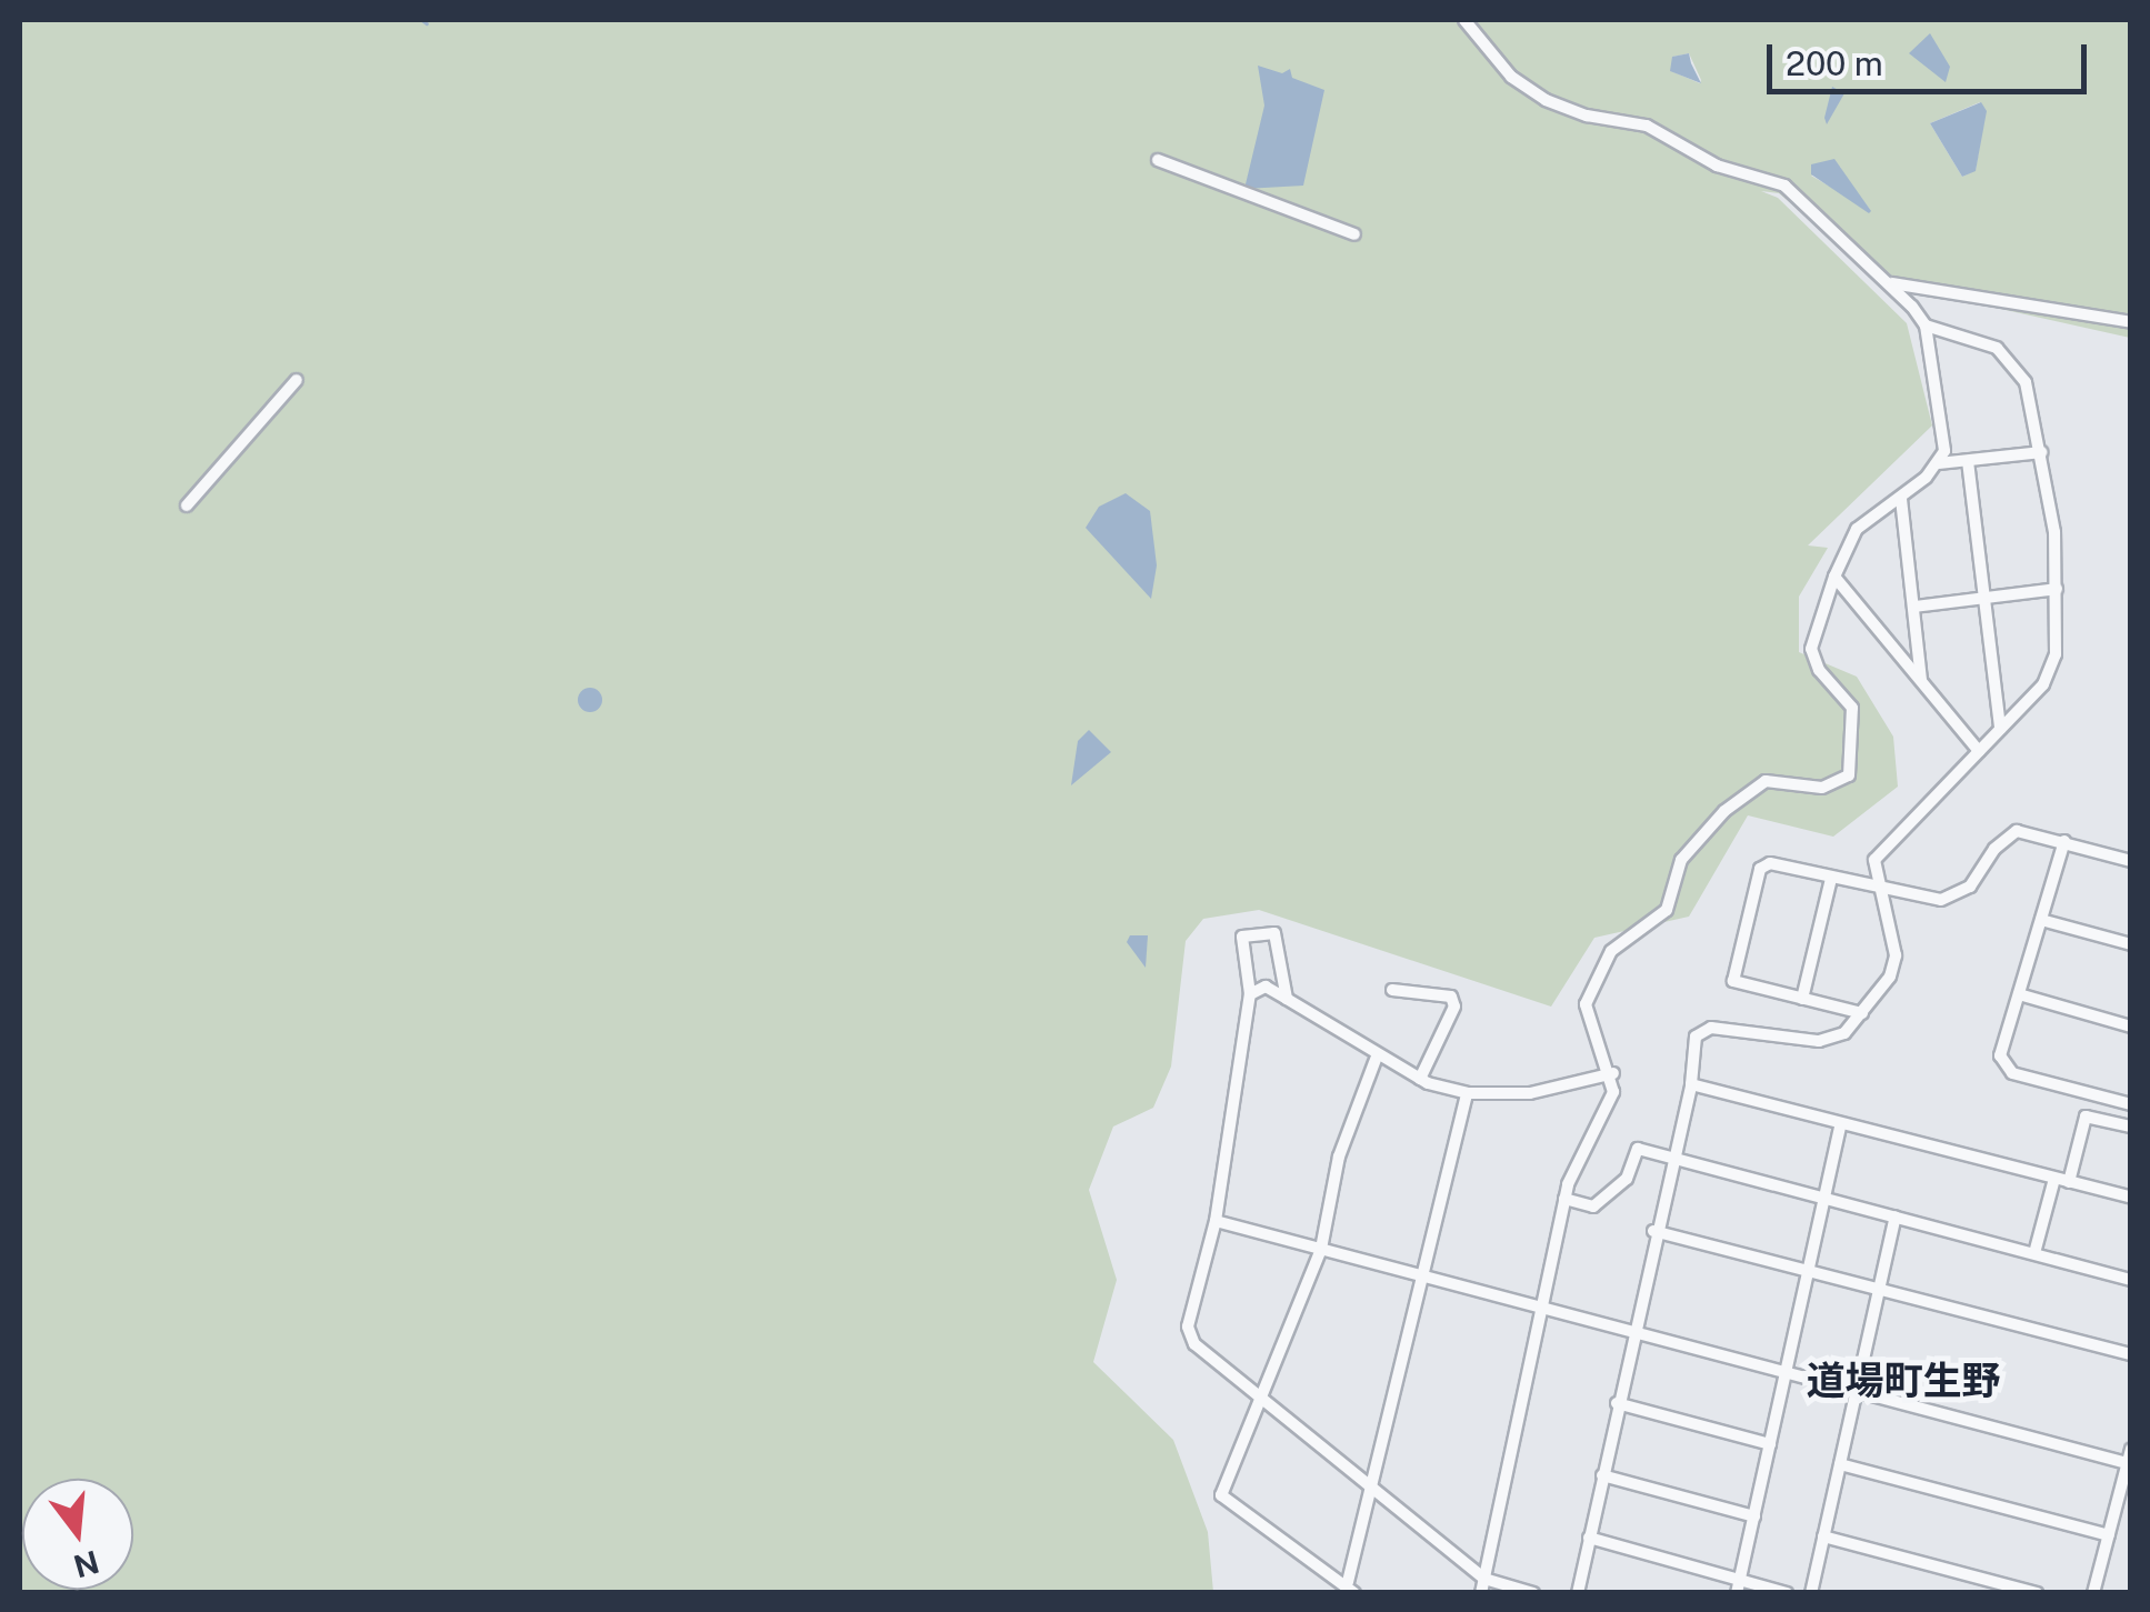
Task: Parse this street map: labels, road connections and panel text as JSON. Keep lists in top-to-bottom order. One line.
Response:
{"districts":["道場町生野"],"scale_bar":"200 m","north":"bottom"}
